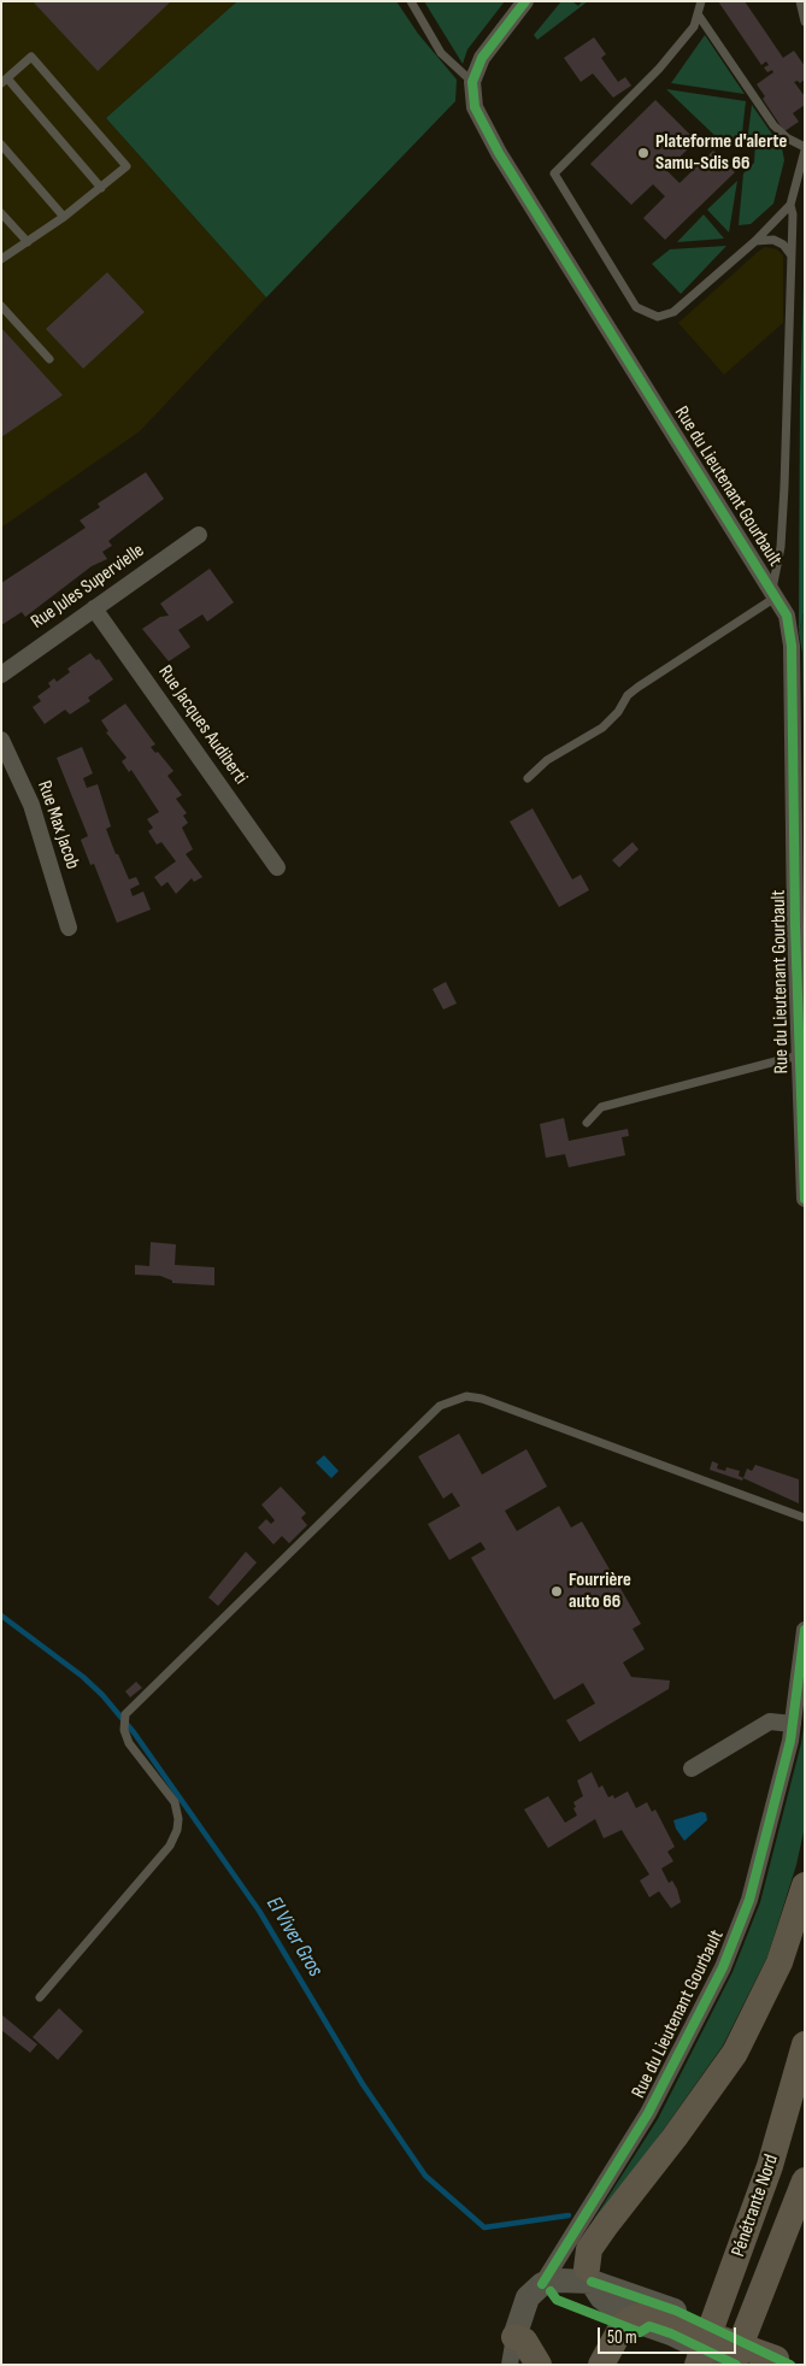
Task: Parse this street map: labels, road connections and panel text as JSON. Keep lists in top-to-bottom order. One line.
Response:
{"streets":{"highway":["Pénétrante Nord"],"street":["Rue du Lieutenant Gourbault","Rue Jules Supervielle","Rue Jacques Audiberti","Rue Max Jacob"]},"crossings":[["Rue Jules Supervielle","Rue Jacques Audiberti"]],"water":["El Viver Gros"],"places":["Plateforme d'alerte Samu-Sdis 66","Fourrière auto 66"],"scale_bar":"50 m"}
